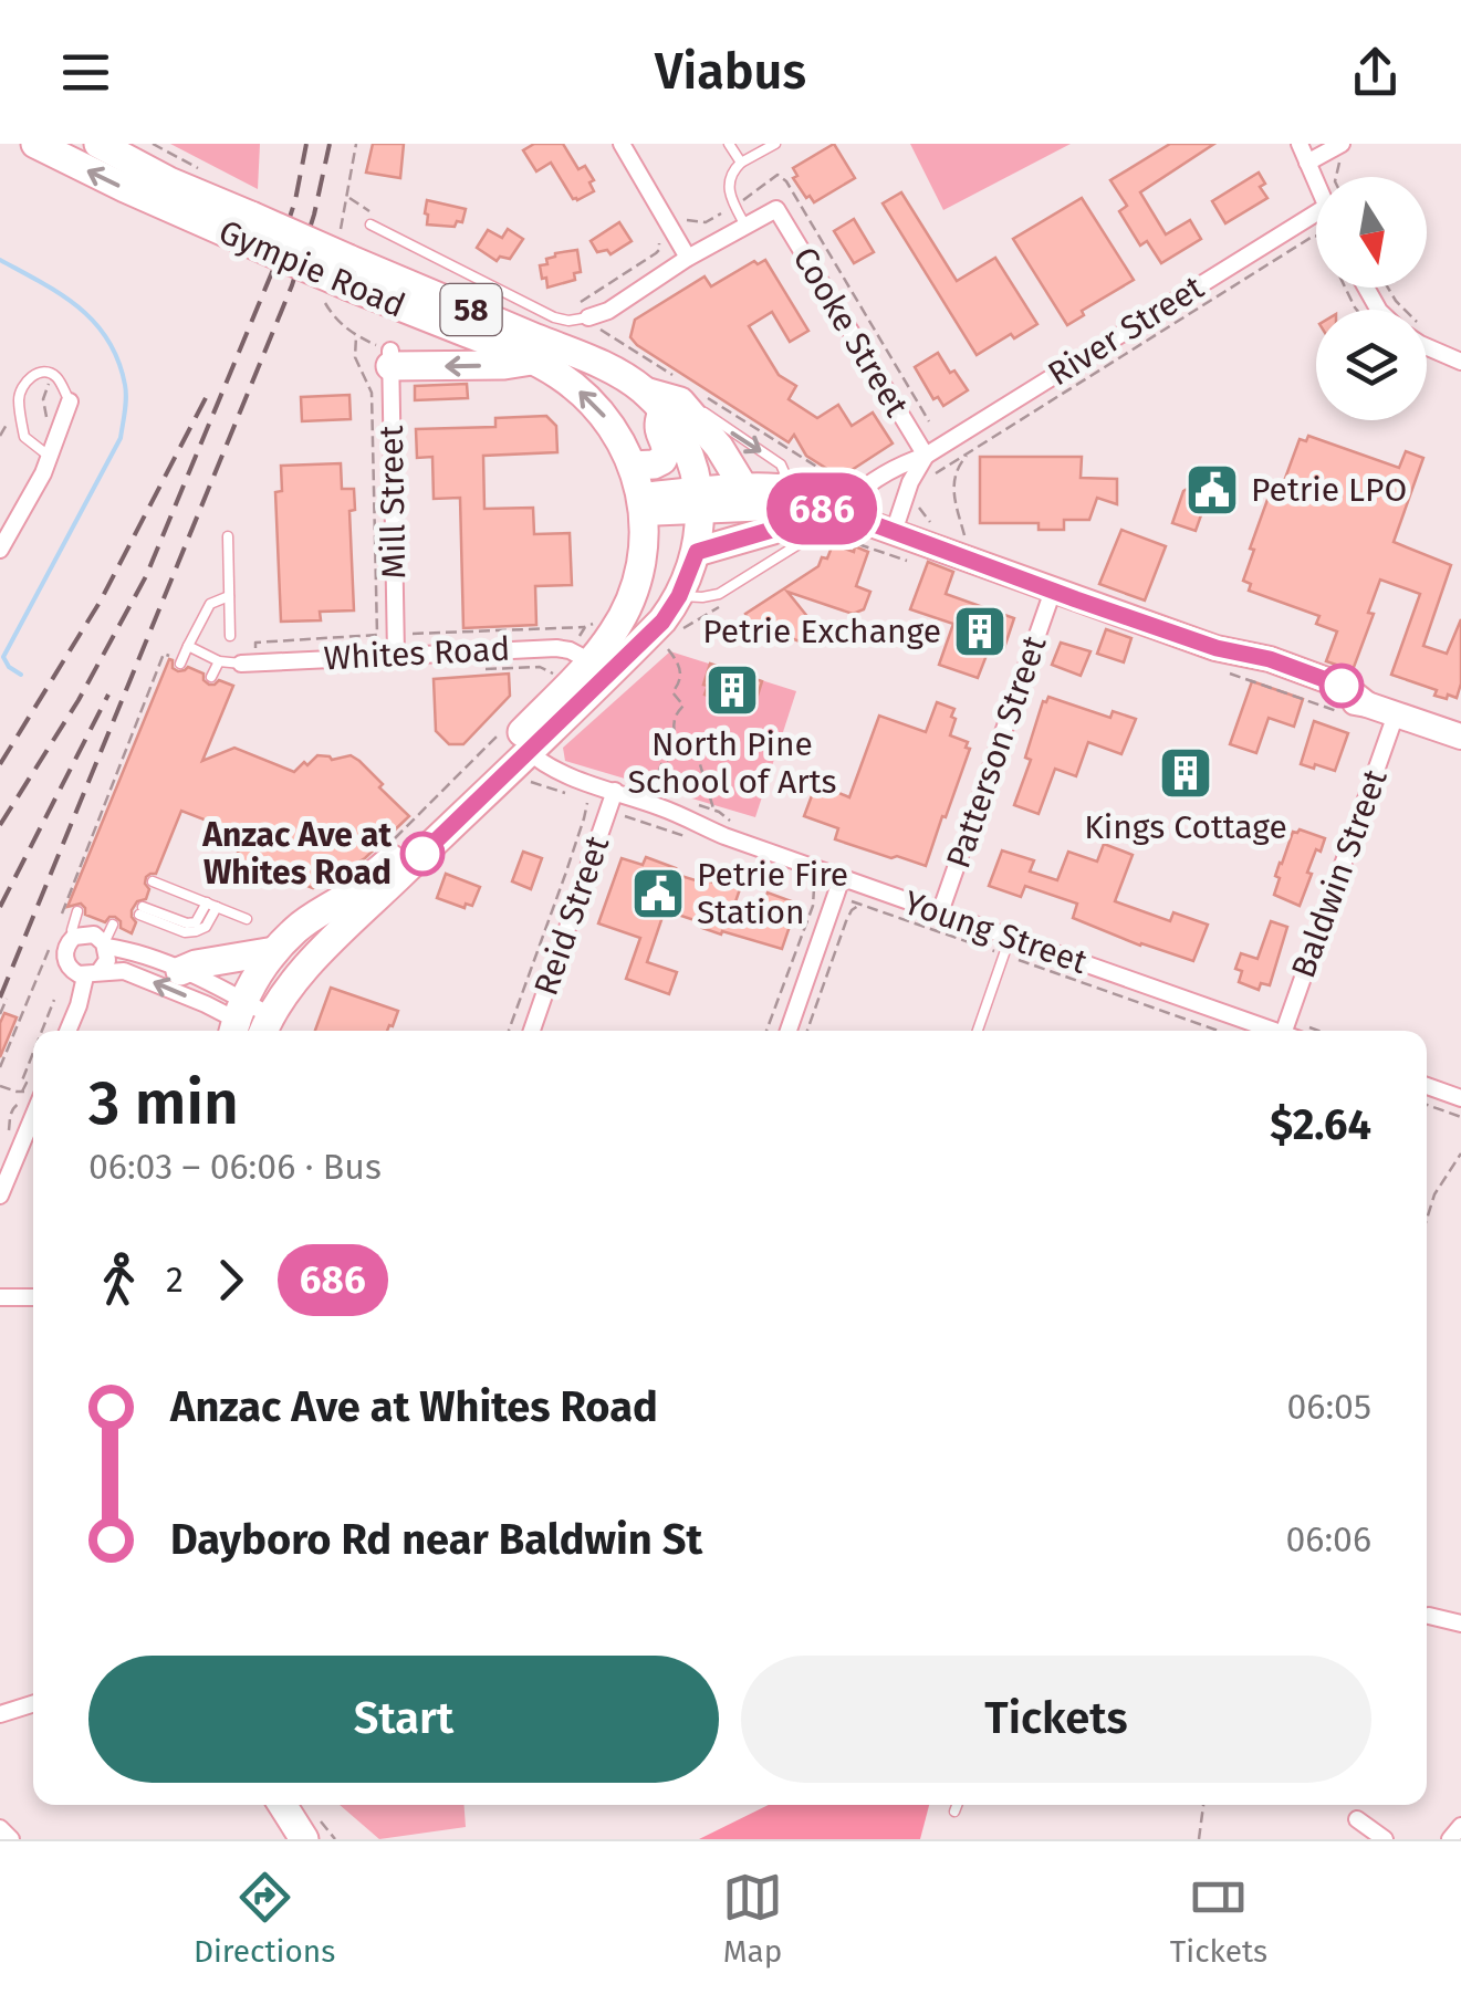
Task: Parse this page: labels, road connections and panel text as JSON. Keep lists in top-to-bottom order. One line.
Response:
{"streets":{"highway":["Gympie Road","58"],"street":["River Street","Cooke Street","Mill Street","Whites Road","Patterson Street","Baldwin Street","Reid Street","Young Street"]},"crossings":[["Gympie Road","58"],["River Street","Cooke Street"],["Mill Street","Whites Road"],["Patterson Street","Young Street"],["Reid Street","Young Street"]],"places":{"public building":["Petrie LPO","Petrie Fire Station"],"building":["Petrie Exchange","North Pine School of Arts","Kings Cottage"],"other":["Anzac Ave at Whites Road"]},"lines":["bus line 686"],"north":"bottom","page":{"header":"Viabus","on_map":"686","heading":["3 min","06:03 – 06:06 · Bus","$2.64"],"legs":["2","686"],"list":[{"name":"Anzac Ave at Whites Road","value":"06:05"},{"name":"Dayboro Rd near Baldwin St","value":"06:06"}],"buttons":["Start","Tickets"],"tabs":["Directions","Map","Tickets"]}}
